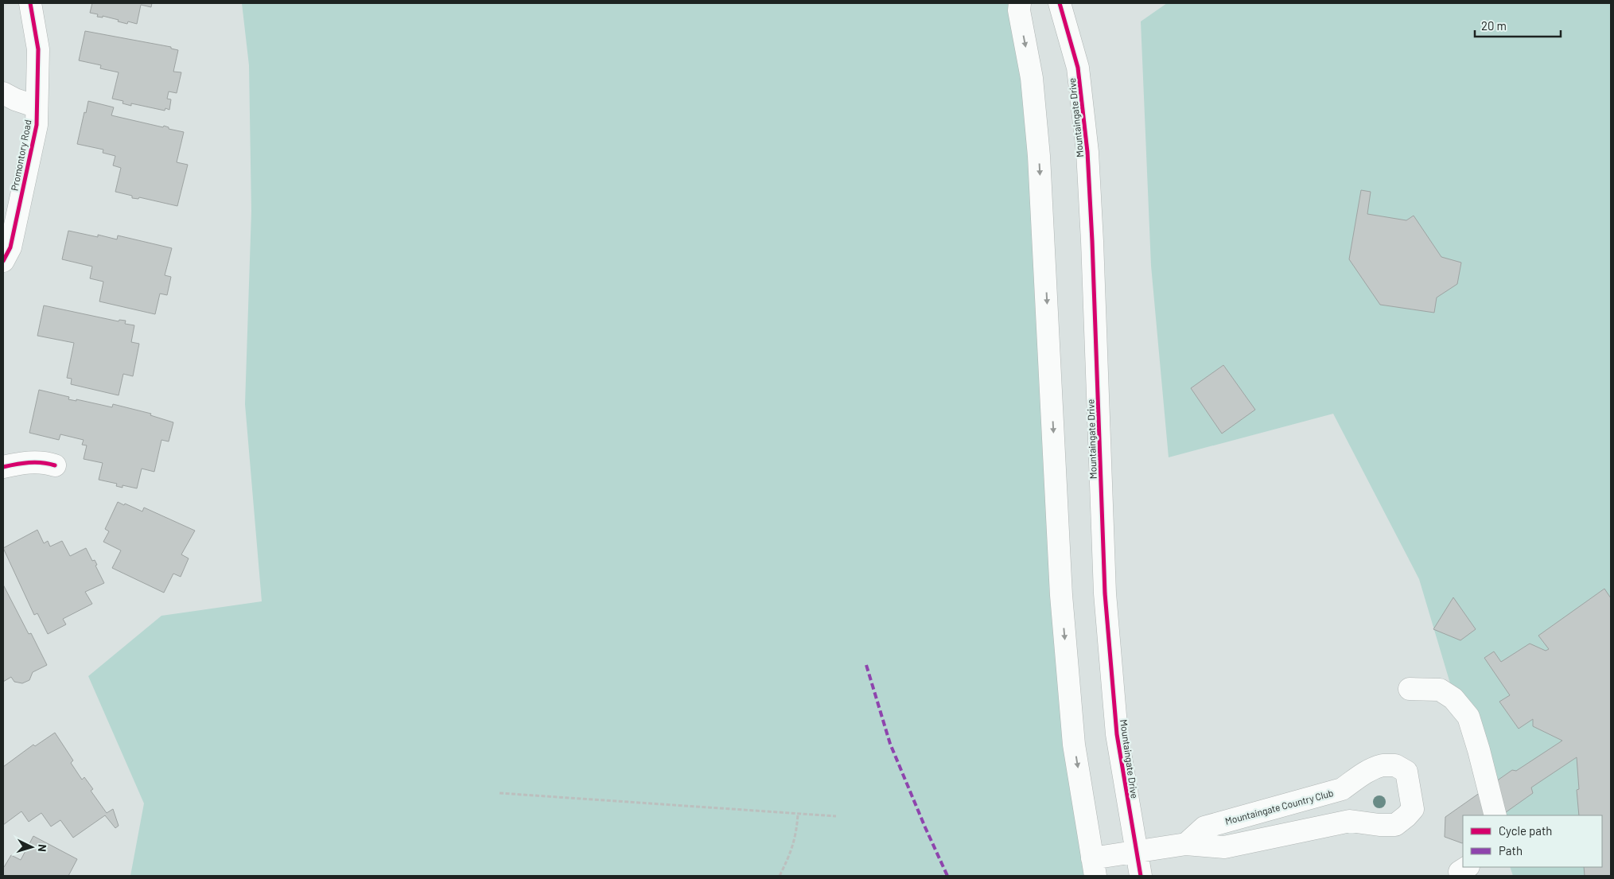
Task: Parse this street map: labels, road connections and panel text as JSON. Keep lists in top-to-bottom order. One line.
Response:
{"streets":{"street":["Mountaingate Drive","Promontory Road","Mountaingate Country Club"]},"crossings":[["Mountaingate Drive","Mountaingate Country Club"]],"legend":["Cycle path","Path"],"scale_bar":"20 m","north":"right"}
